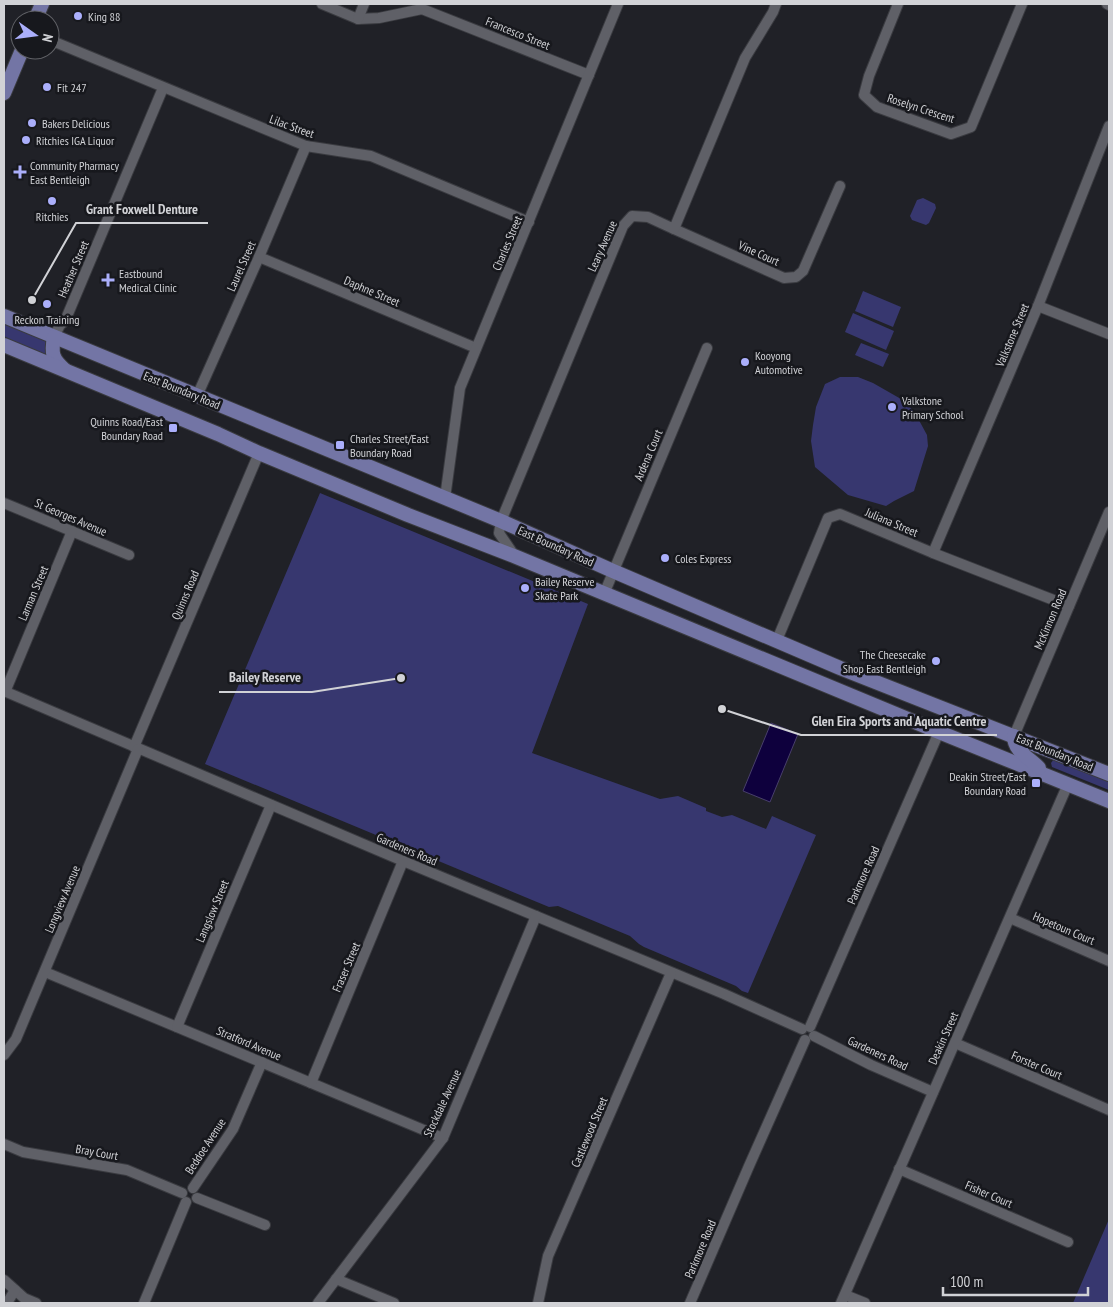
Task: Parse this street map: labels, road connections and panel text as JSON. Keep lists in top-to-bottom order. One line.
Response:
{"streets":{"main road":["East Boundary Road"],"street":["Francesco Street","Roselyn Crescent","Lilac Street","Charles Street","Leary Avenue","Vine Court","Laurel Street","Heather Street","Daphne Street","Valkstone Street","Ardena Court","St Georges Avenue","Juliana Street","Larman Street","Quinns Road","McKinnon Road","Gardeners Road","Parkmore Road","Longview Avenue","Langslow Street","Hopetoun Court","Fraser Street","Deakin Street","Stratford Avenue","Forster Court","Stockdale Avenue","Castlewood Street","Beddoe Avenue","Bray Court","Fisher Court"]},"crossings":[["Francesco Street","Charles Street"],["Lilac Street","Charles Street"],["Lilac Street","Laurel Street"],["Lilac Street","Heather Street"],["Charles Street","Daphne Street"],["Charles Street","East Boundary Road"],["Leary Avenue","Vine Court"],["Leary Avenue","East Boundary Road"],["Laurel Street","Daphne Street"],["Laurel Street","East Boundary Road"],["Heather Street","East Boundary Road"],["Valkstone Street","Juliana Street"],["East Boundary Road","Ardena Court"],["East Boundary Road","Juliana Street"],["East Boundary Road","Quinns Road"],["East Boundary Road","McKinnon Road"],["East Boundary Road","Parkmore Road"],["East Boundary Road","Deakin Street"],["St Georges Avenue","Larman Street"],["Juliana Street","McKinnon Road"],["Larman Street","Gardeners Road"],["Quinns Road","Gardeners Road"],["Quinns Road","Longview Avenue"],["Gardeners Road","Parkmore Road"],["Gardeners Road","Longview Avenue"],["Gardeners Road","Langslow Street"],["Gardeners Road","Fraser Street"],["Gardeners Road","Deakin Street"],["Gardeners Road","Stockdale Avenue"],["Gardeners Road","Castlewood Street"],["Longview Avenue","Stratford Avenue"],["Langslow Street","Stratford Avenue"],["Hopetoun Court","Deakin Street"],["Fraser Street","Stratford Avenue"],["Deakin Street","Forster Court"],["Deakin Street","Fisher Court"],["Stratford Avenue","Stockdale Avenue"],["Stratford Avenue","Beddoe Avenue"]],"places":{"other":["King 88","Fit 247","Bakers Delicious","Ritchies IGA Liquor","Ritchies","Grant Foxwell Denture","Reckon Training","Kooyong Automotive","Valkstone Primary School","Coles Express","Bailey Reserve Skate Park","The Cheesecake Shop East Bentleigh","Bailey Reserve","Glen Eira Sports and Aquatic Centre"],"health":["Community Pharmacy East Bentleigh","Eastbound Medical Clinic"],"transit":["Quinns Road/East Boundary Road","Charles Street/East Boundary Road","Deakin Street/East Boundary Road"]},"scale_bar":"100 m","north":"right"}
